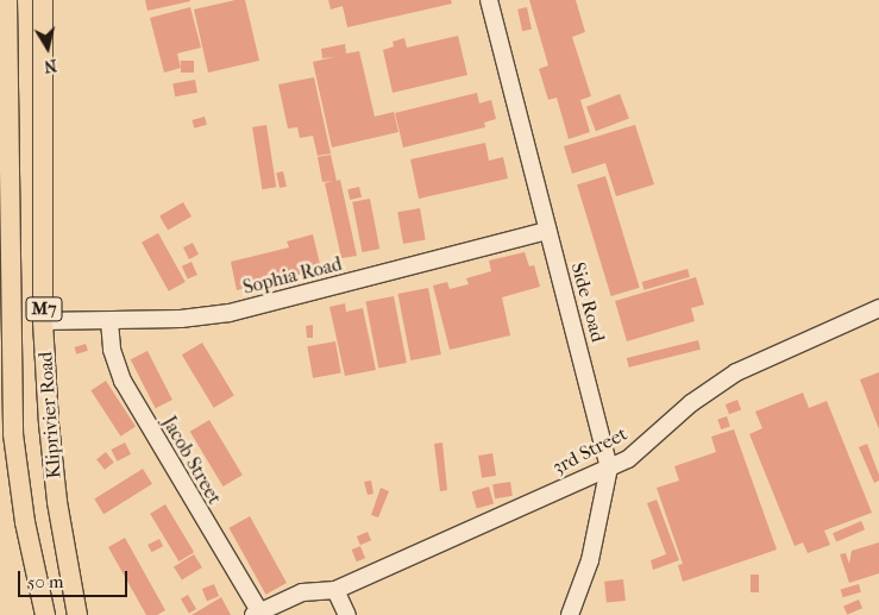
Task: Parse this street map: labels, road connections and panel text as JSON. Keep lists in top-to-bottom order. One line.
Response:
{"streets":{"main road":["M7","Kliprivier Road"],"street":["Sophia Road","Side Road","3rd Street","Jacob Street"]},"crossings":[["Sophia Road","Side Road"],["Sophia Road","Kliprivier Road"],["Sophia Road","Jacob Street"],["Side Road","3rd Street"]],"scale_bar":"50 m","north":"bottom"}
